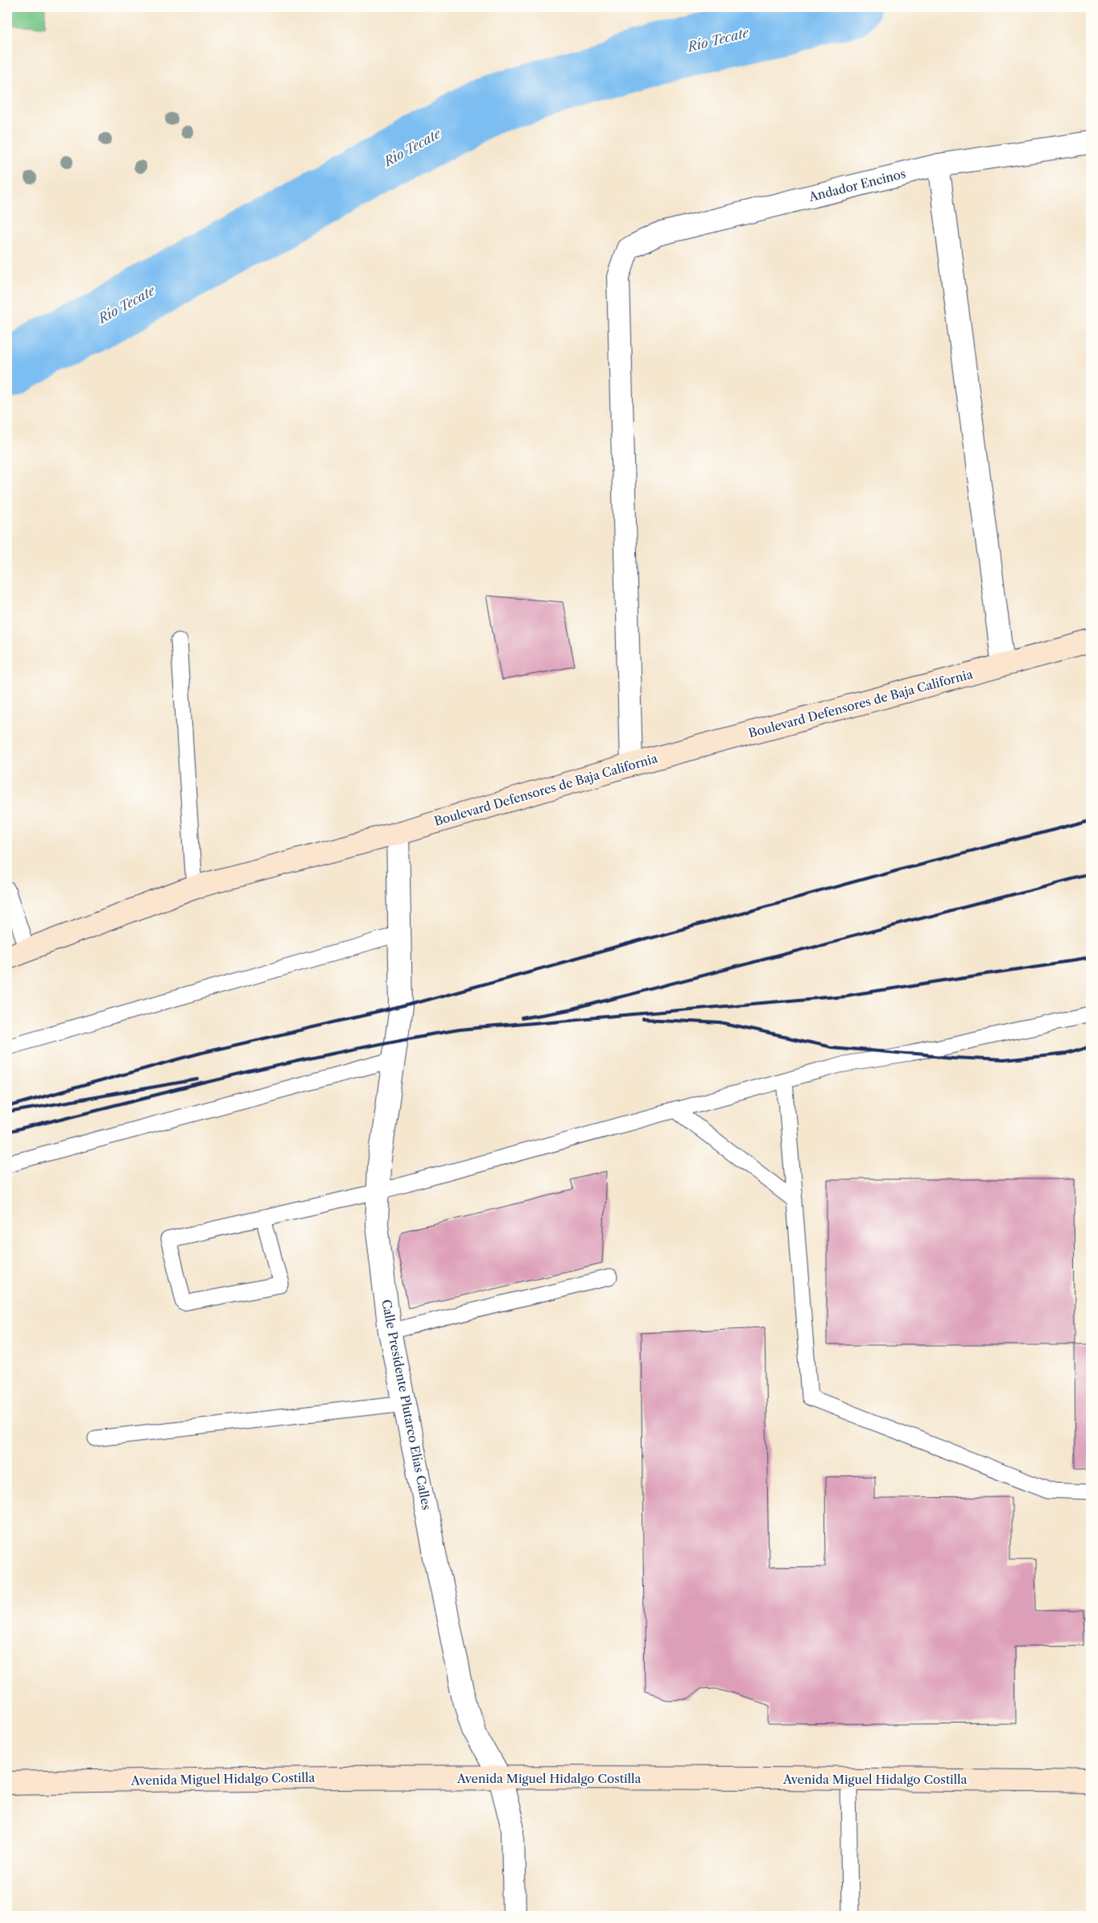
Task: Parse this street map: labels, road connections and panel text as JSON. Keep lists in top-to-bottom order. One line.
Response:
{"streets":{"main road":["Boulevard Defensores de Baja California","Avenida Miguel Hidalgo Costilla"],"street":["Andador Encinos","Calle Presidente Plutarco Elías Calles"]},"crossings":[["Andador Encinos","Boulevard Defensores de Baja California"],["Boulevard Defensores de Baja California","Calle Presidente Plutarco Elías Calles"],["Calle Presidente Plutarco Elías Calles","Avenida Miguel Hidalgo Costilla"]],"water":["Río Tecate"]}
